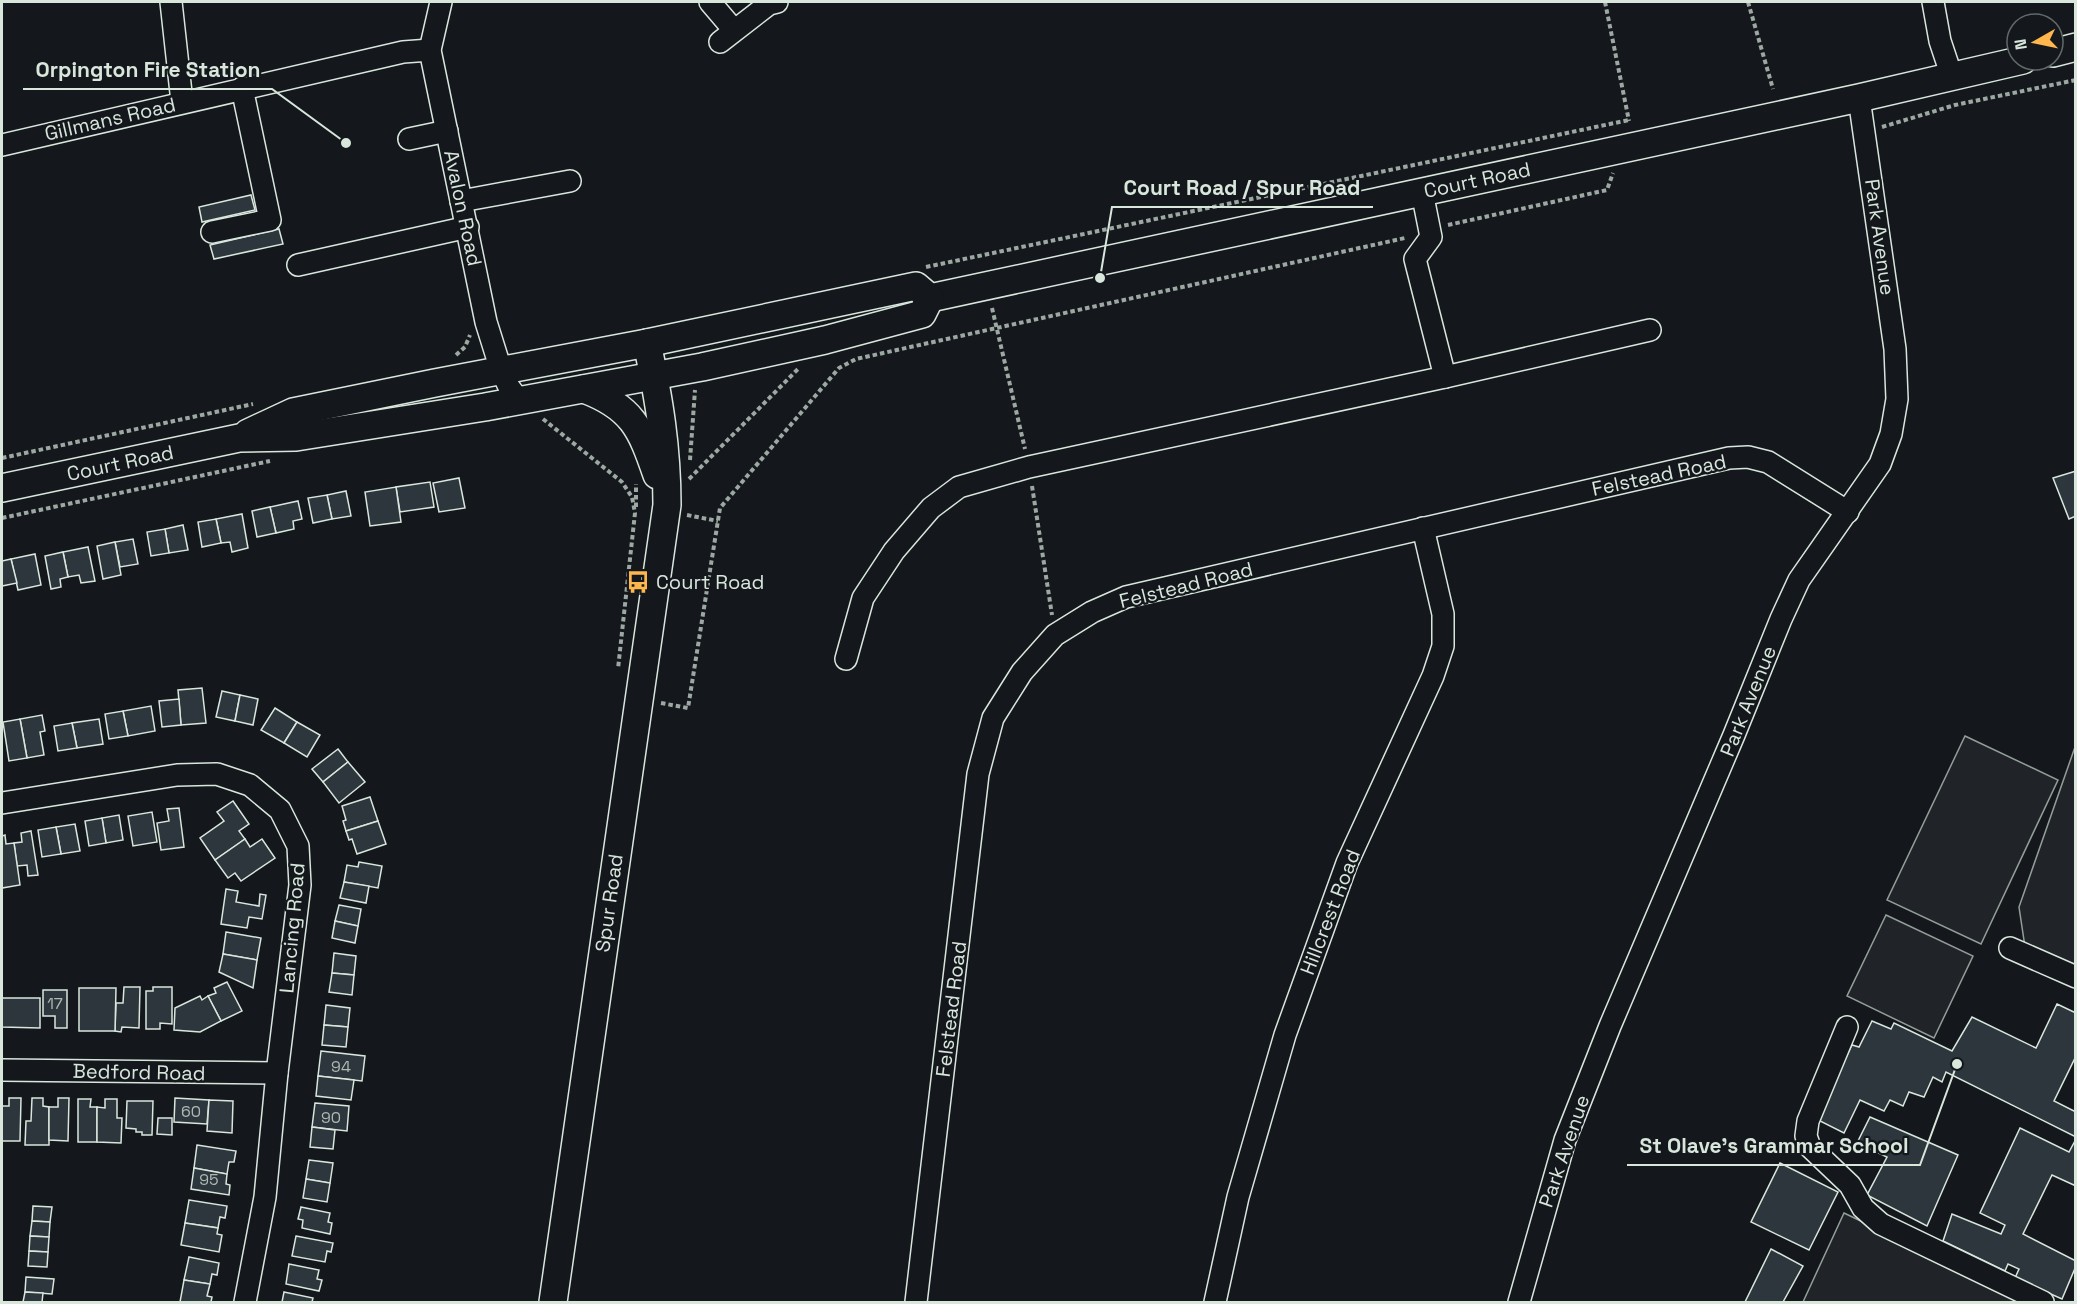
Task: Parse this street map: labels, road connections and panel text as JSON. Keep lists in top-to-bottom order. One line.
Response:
{"streets":{"main road":["Court Road","Spur Road"],"street":["Gillmans Road","Avalon Road","Park Avenue","Felstead Road","Hillcrest Road","Lancing Road","Bedford Road"]},"crossings":[["Gillmans Road","Avalon Road"],["Court Road","Avalon Road"],["Court Road","Park Avenue"],["Court Road","Spur Road"],["Park Avenue","Felstead Road"],["Felstead Road","Hillcrest Road"],["Lancing Road","Bedford Road"]],"places":{"other":["Orpington Fire Station","Court Road / Spur Road","St Olave's Grammar School"],"bus stop":["Court Road"]},"house_numbers":["17","94","60","90","95"],"north":"left"}
